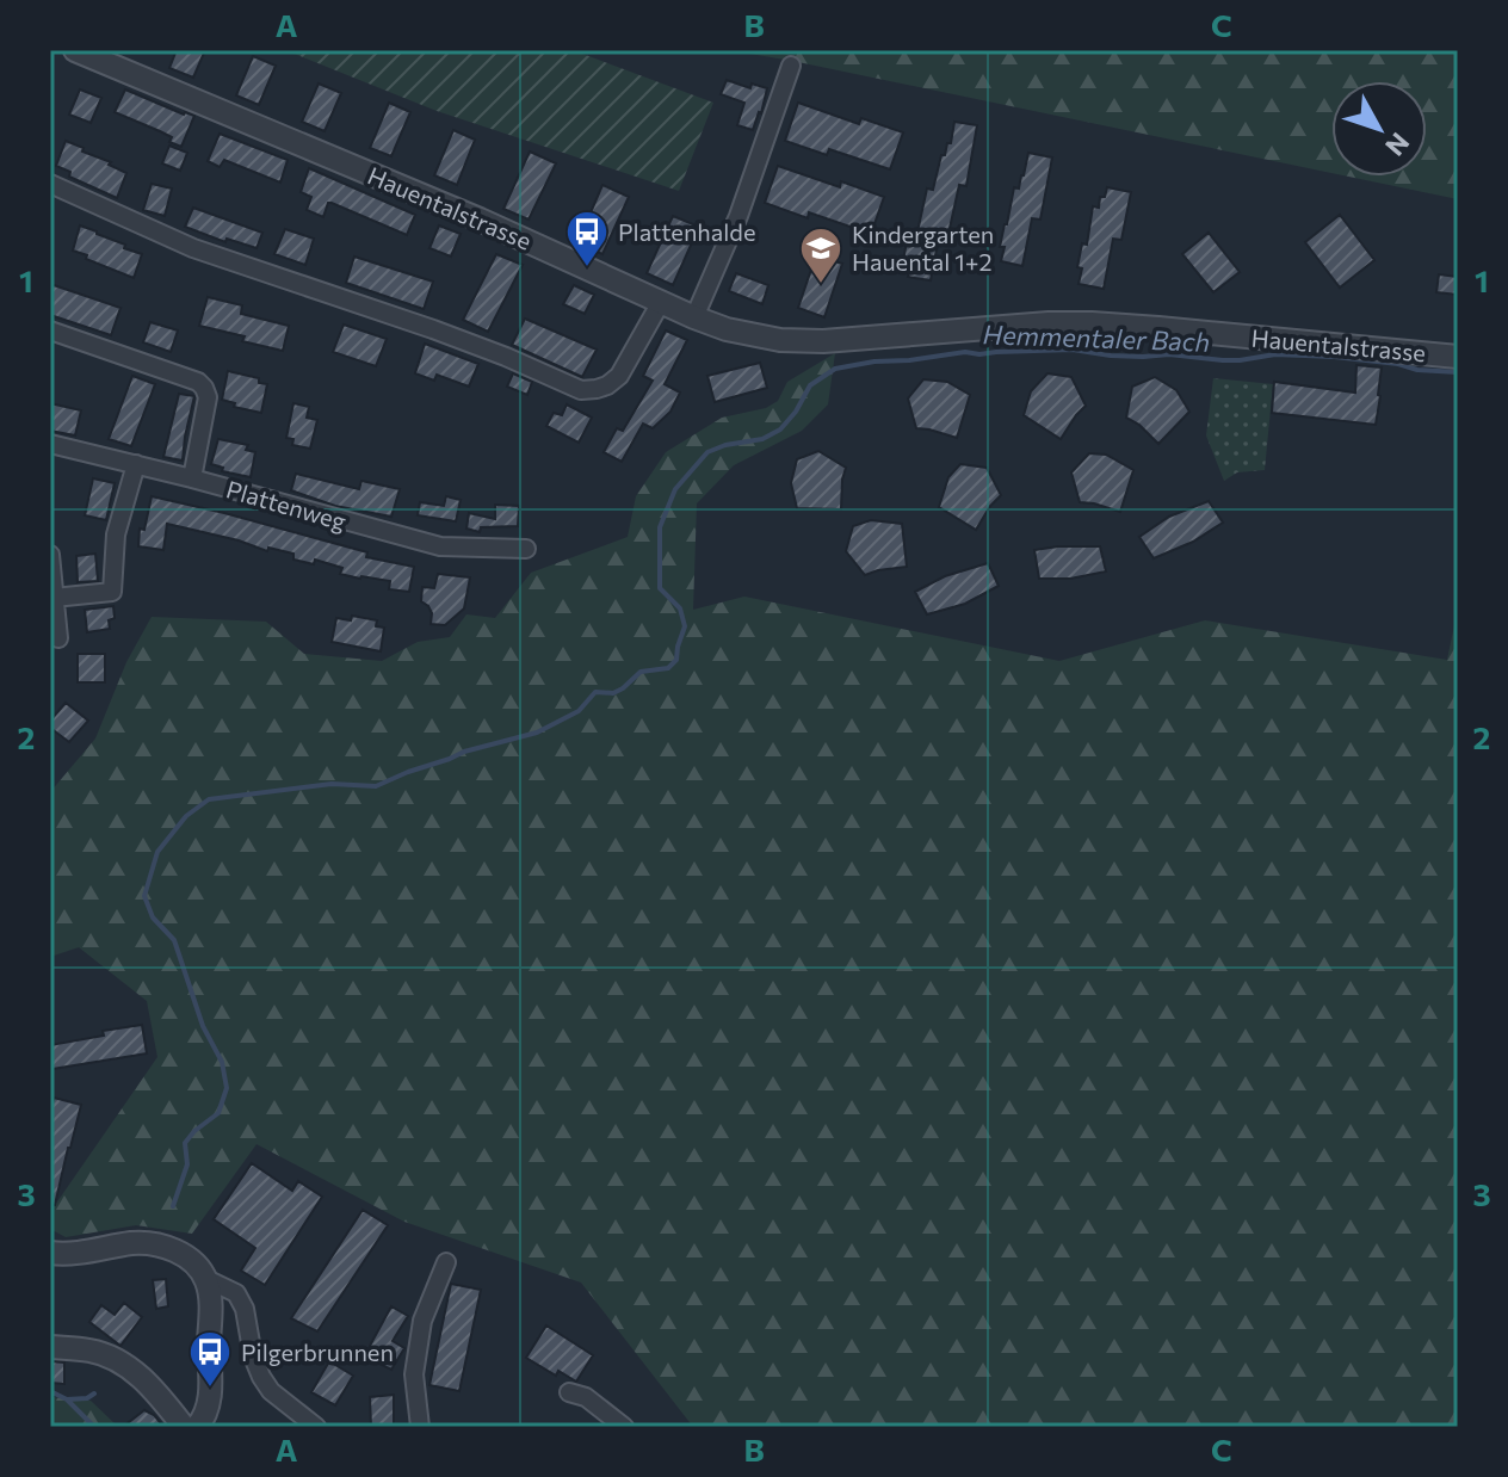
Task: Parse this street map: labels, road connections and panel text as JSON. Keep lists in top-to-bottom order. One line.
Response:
{"streets":{"street":["Hauentalstrasse","Plattenweg"]},"water":["Hemmentaler Bach"],"places":{"bus stop":["Plattenhalde","Pilgerbrunnen"],"school or university":["Kindergarten Hauental 1+2"]},"north":"bottom right","grid":{"columns":["A","B","C"],"rows":["1","2","3"]}}
